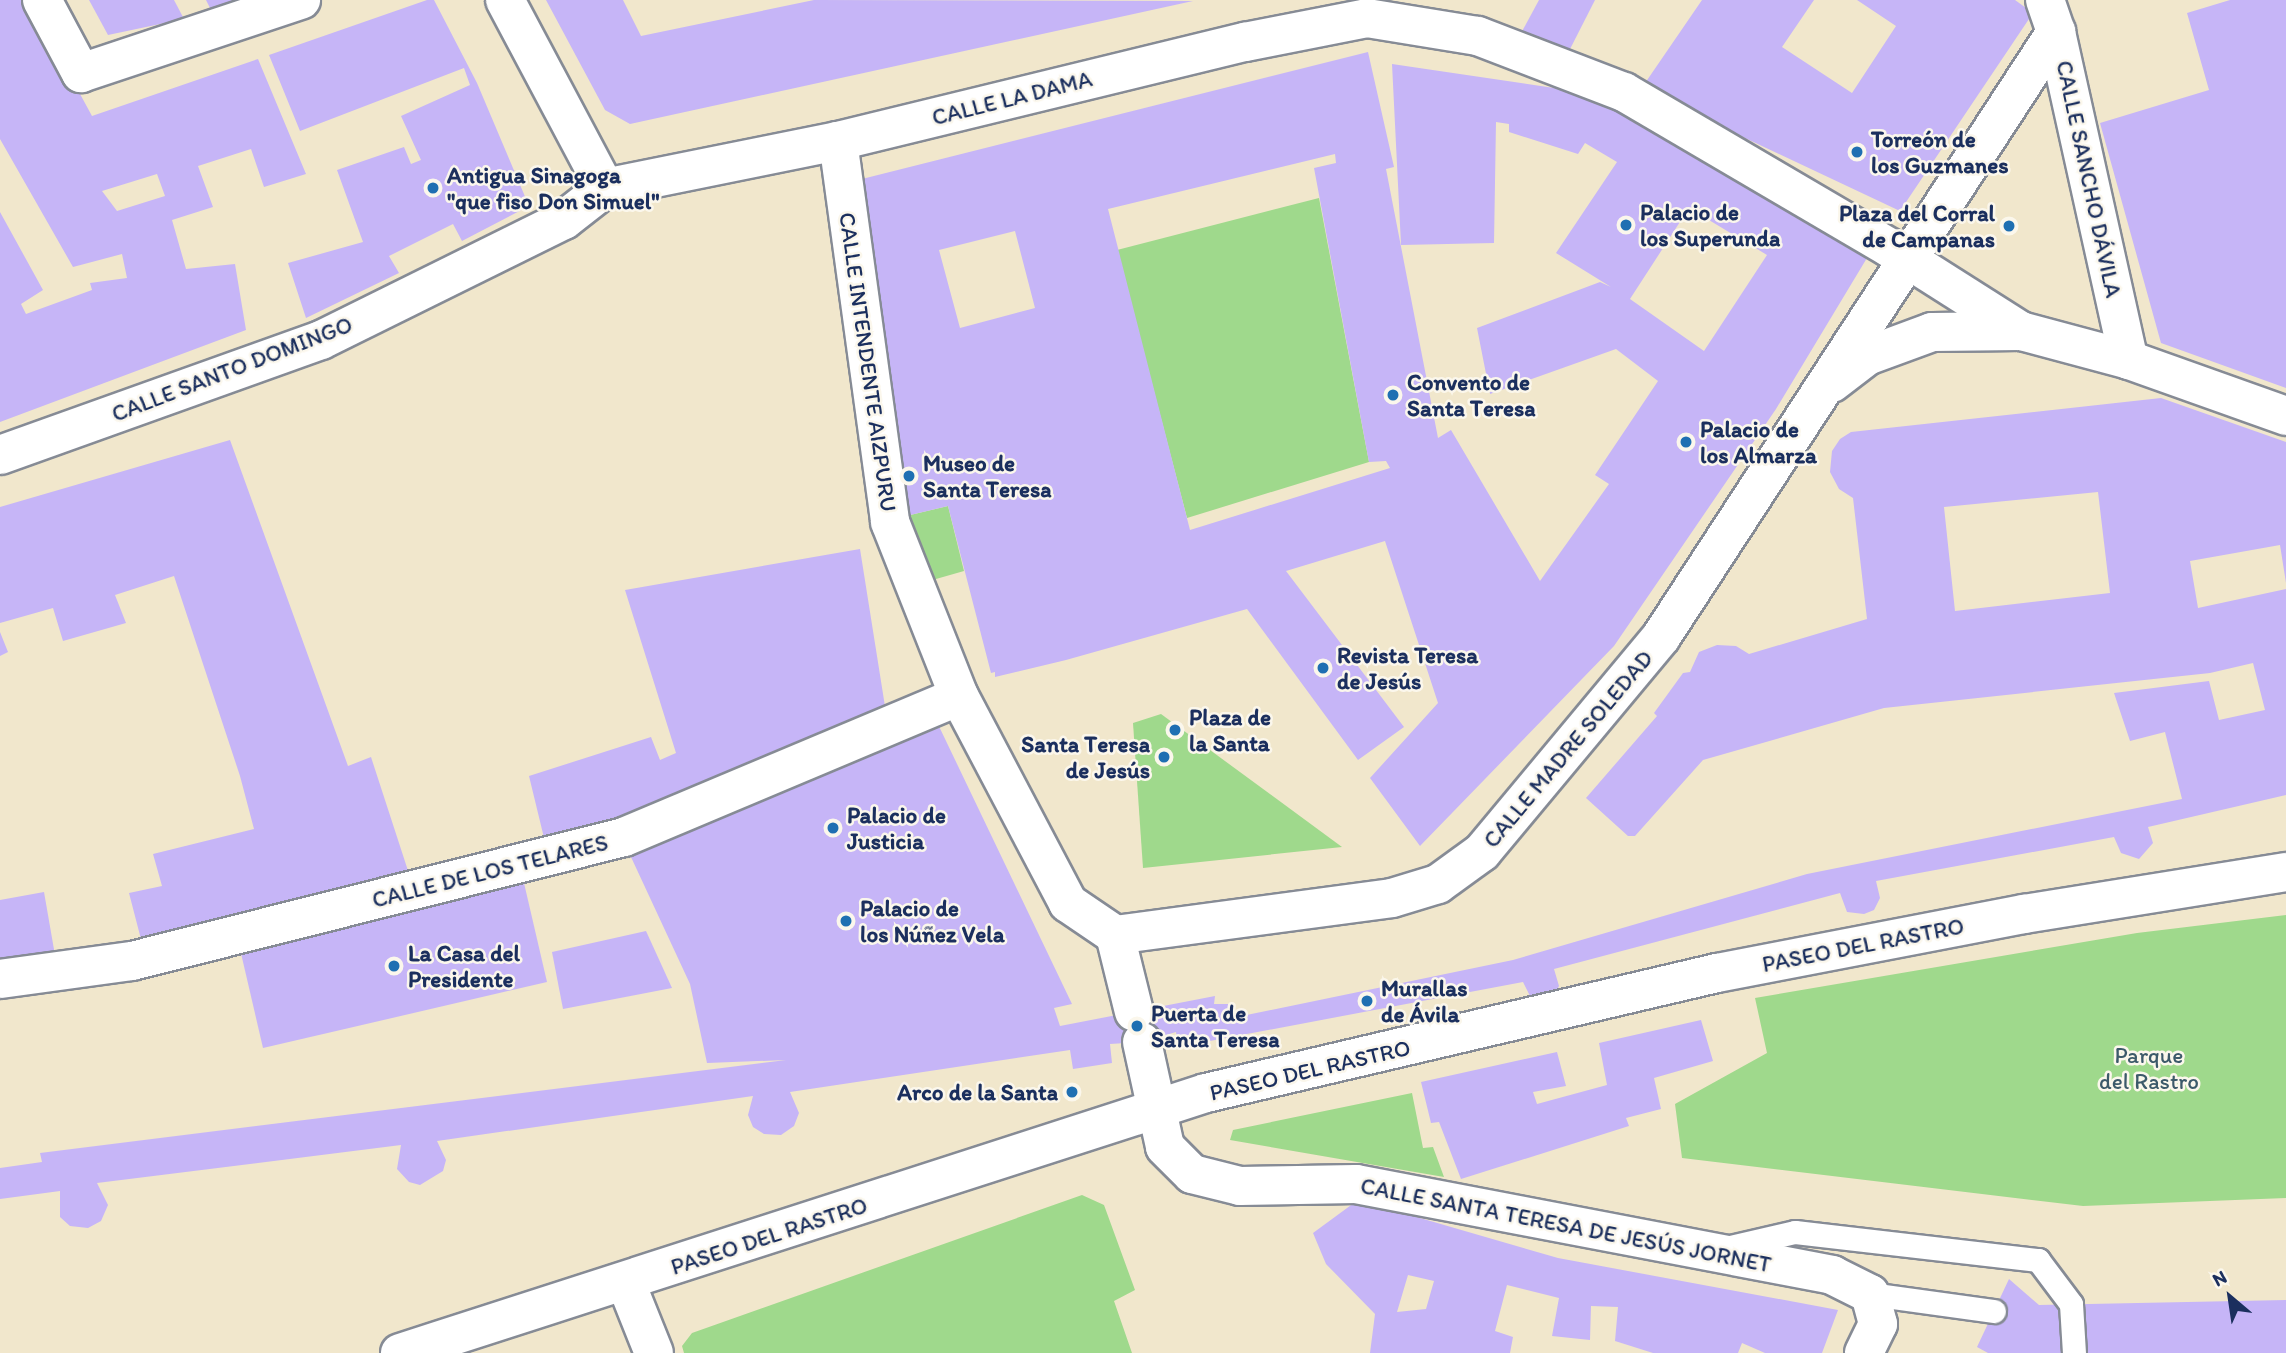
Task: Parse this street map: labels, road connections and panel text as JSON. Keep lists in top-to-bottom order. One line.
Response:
{"streets":{"street":["CALLE LA DAMA","CALLE SANCHO DÁVILA","CALLE INTENDENTE AIZPURU","CALLE SANTO DOMINGO","CALLE MADRE SOLEDAD","CALLE DE LOS TELARES","PASEO DEL RASTRO","CALLE SANTA TERESA DE JESÚS JORNET"]},"crossings":[["CALLE LA DAMA","CALLE INTENDENTE AIZPURU"],["CALLE LA DAMA","CALLE SANTO DOMINGO"],["CALLE INTENDENTE AIZPURU","CALLE DE LOS TELARES"],["PASEO DEL RASTRO","CALLE SANTA TERESA DE JESÚS JORNET"]],"parks":["Parque del Rastro"],"places":["Torreón de los Guzmanes","Antigua Sinagoga \"que fiso Don Simuel\"","Palacio de los Superunda","Plaza del Corral de Campanas","Convento de Santa Teresa","Palacio de los Almarza","Museo de Santa Teresa","Revista Teresa de Jesús","Plaza de la Santa","Santa Teresa de Jesús","Palacio de Justicia","Palacio de los Núñez Vela","La Casa del Presidente","Murallas de Ávila","Puerta de Santa Teresa","Arco de la Santa"],"north":"top left"}
